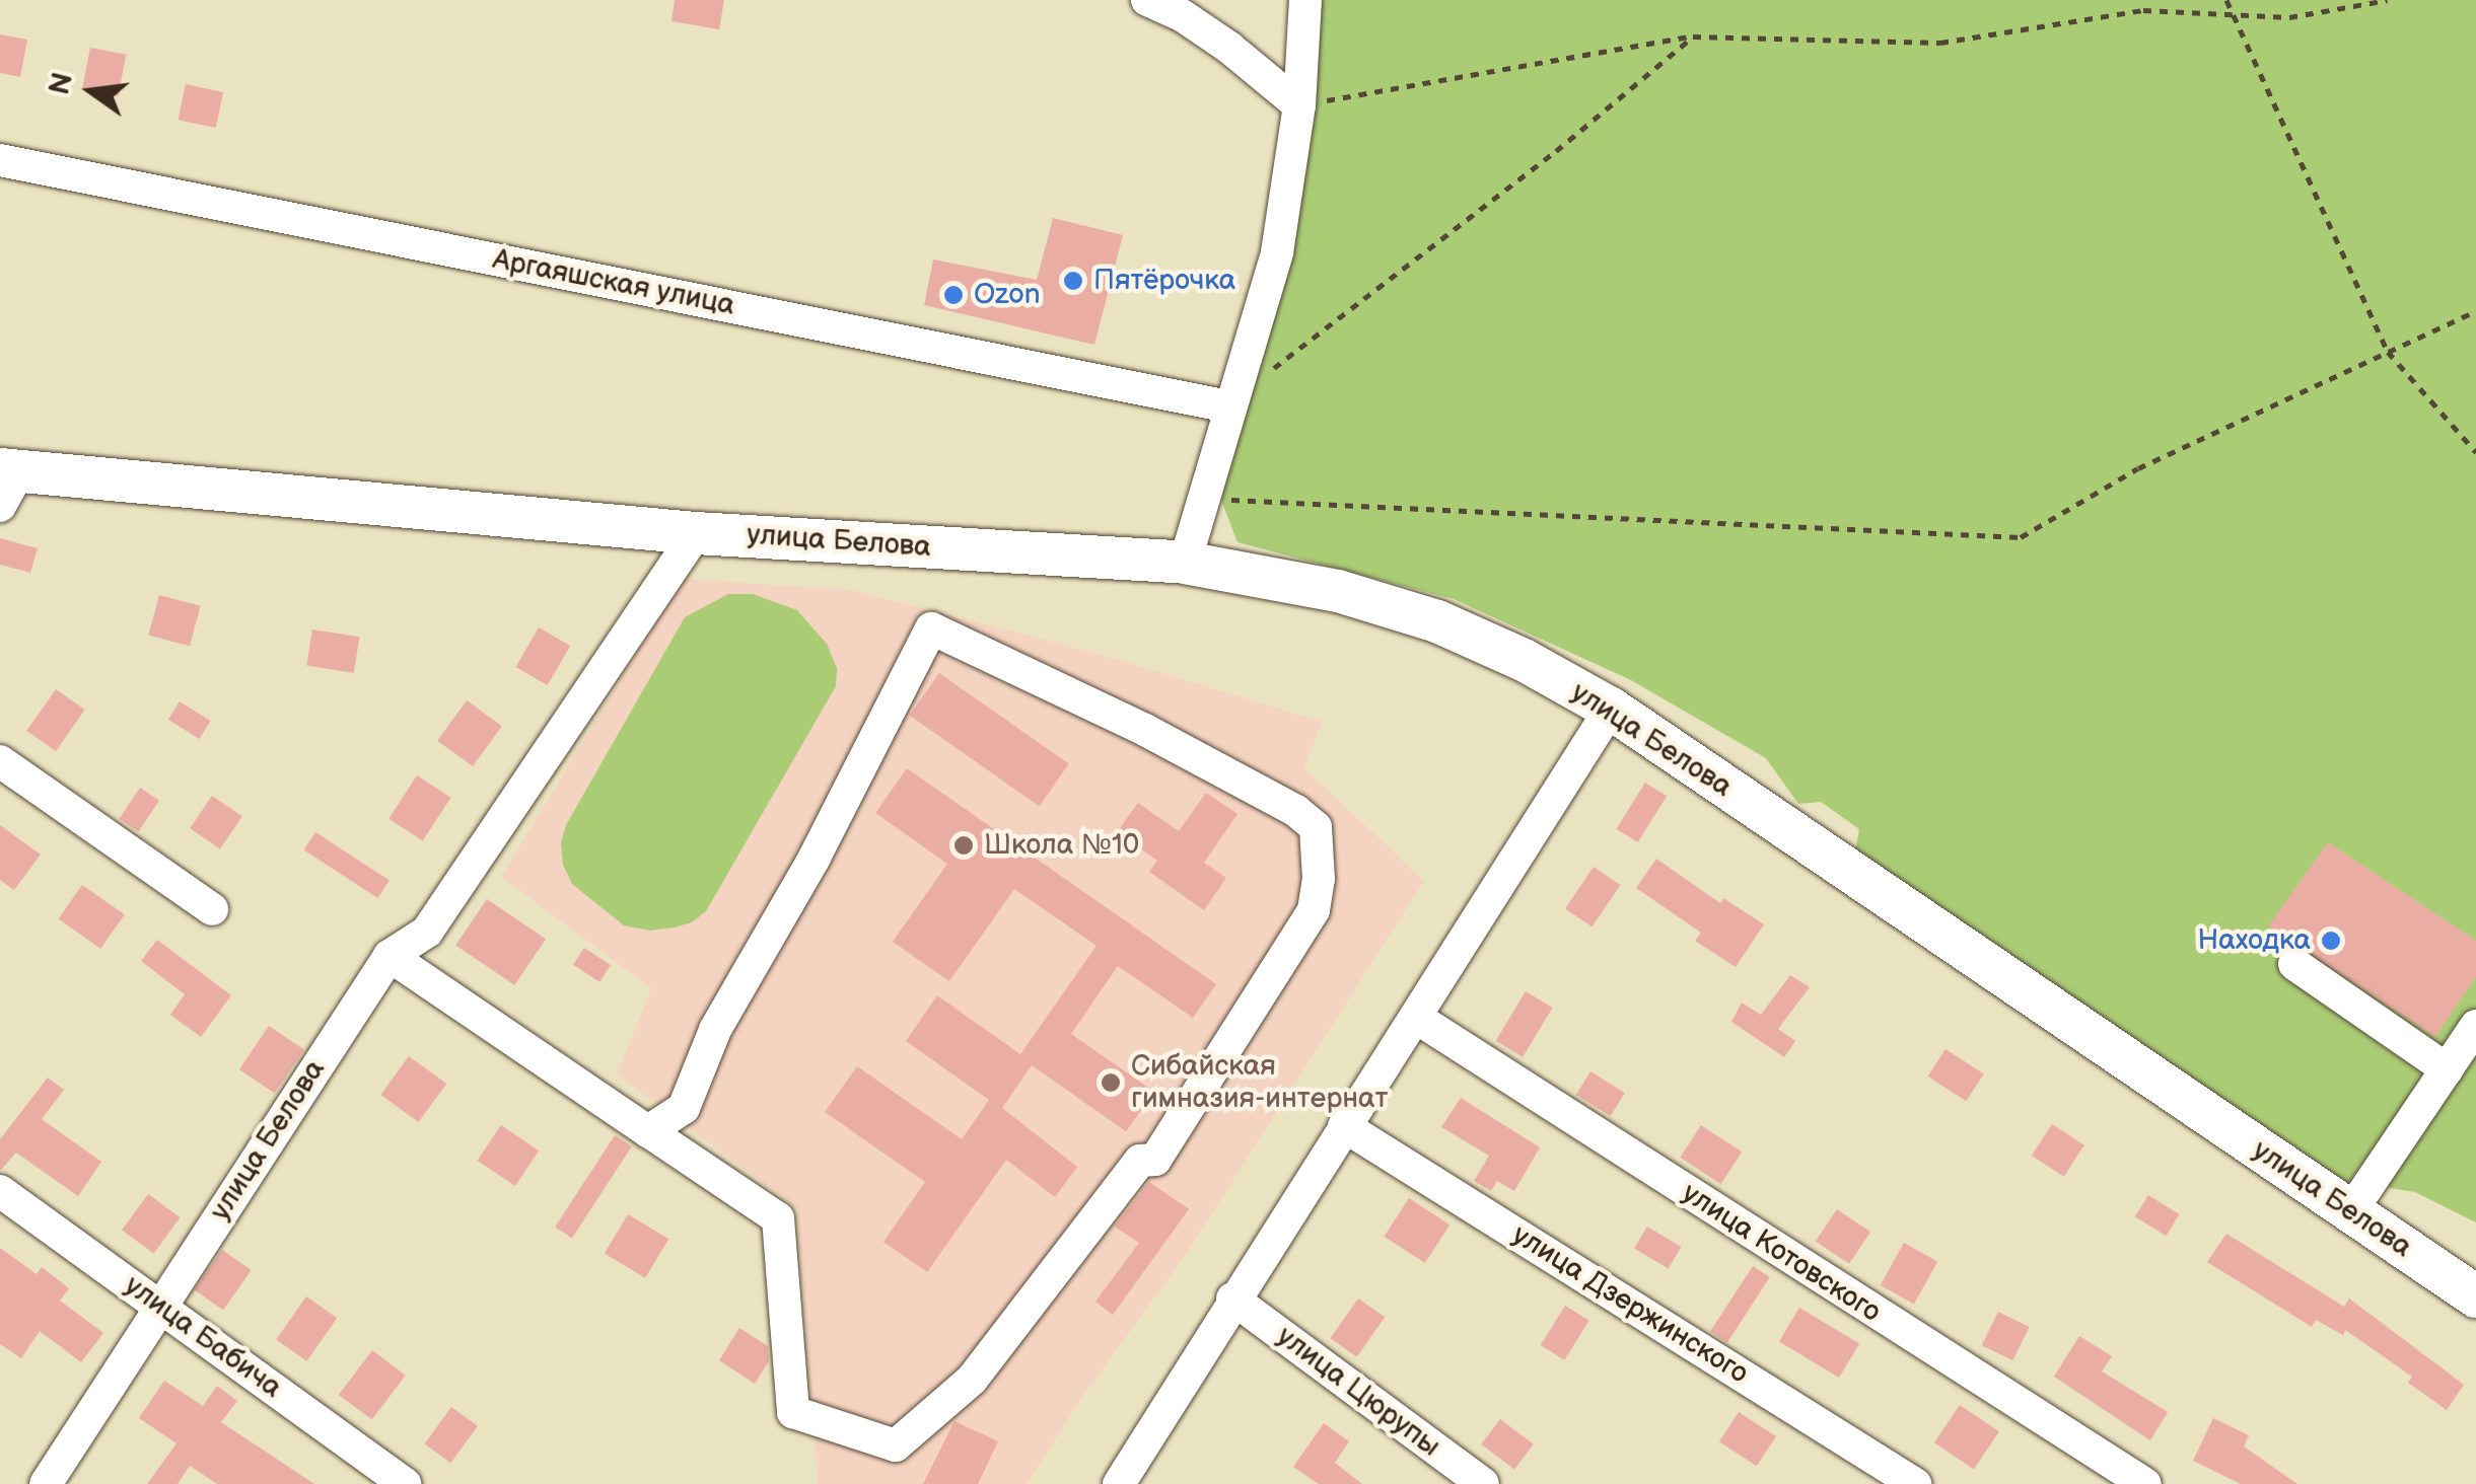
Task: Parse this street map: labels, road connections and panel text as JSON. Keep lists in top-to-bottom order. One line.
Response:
{"streets":{"main road":["улица Белова"],"street":["Аргаяшская улица","улица Котовского","улица Дзержинского","улица Бабича","улица Цюрупы"]},"crossings":[["улица Белова","улица Бабича"]],"places":["Пятёрочка","Ozon","Школа №10","Находка","Сибайская гимназия-интернат"],"north":"left"}
